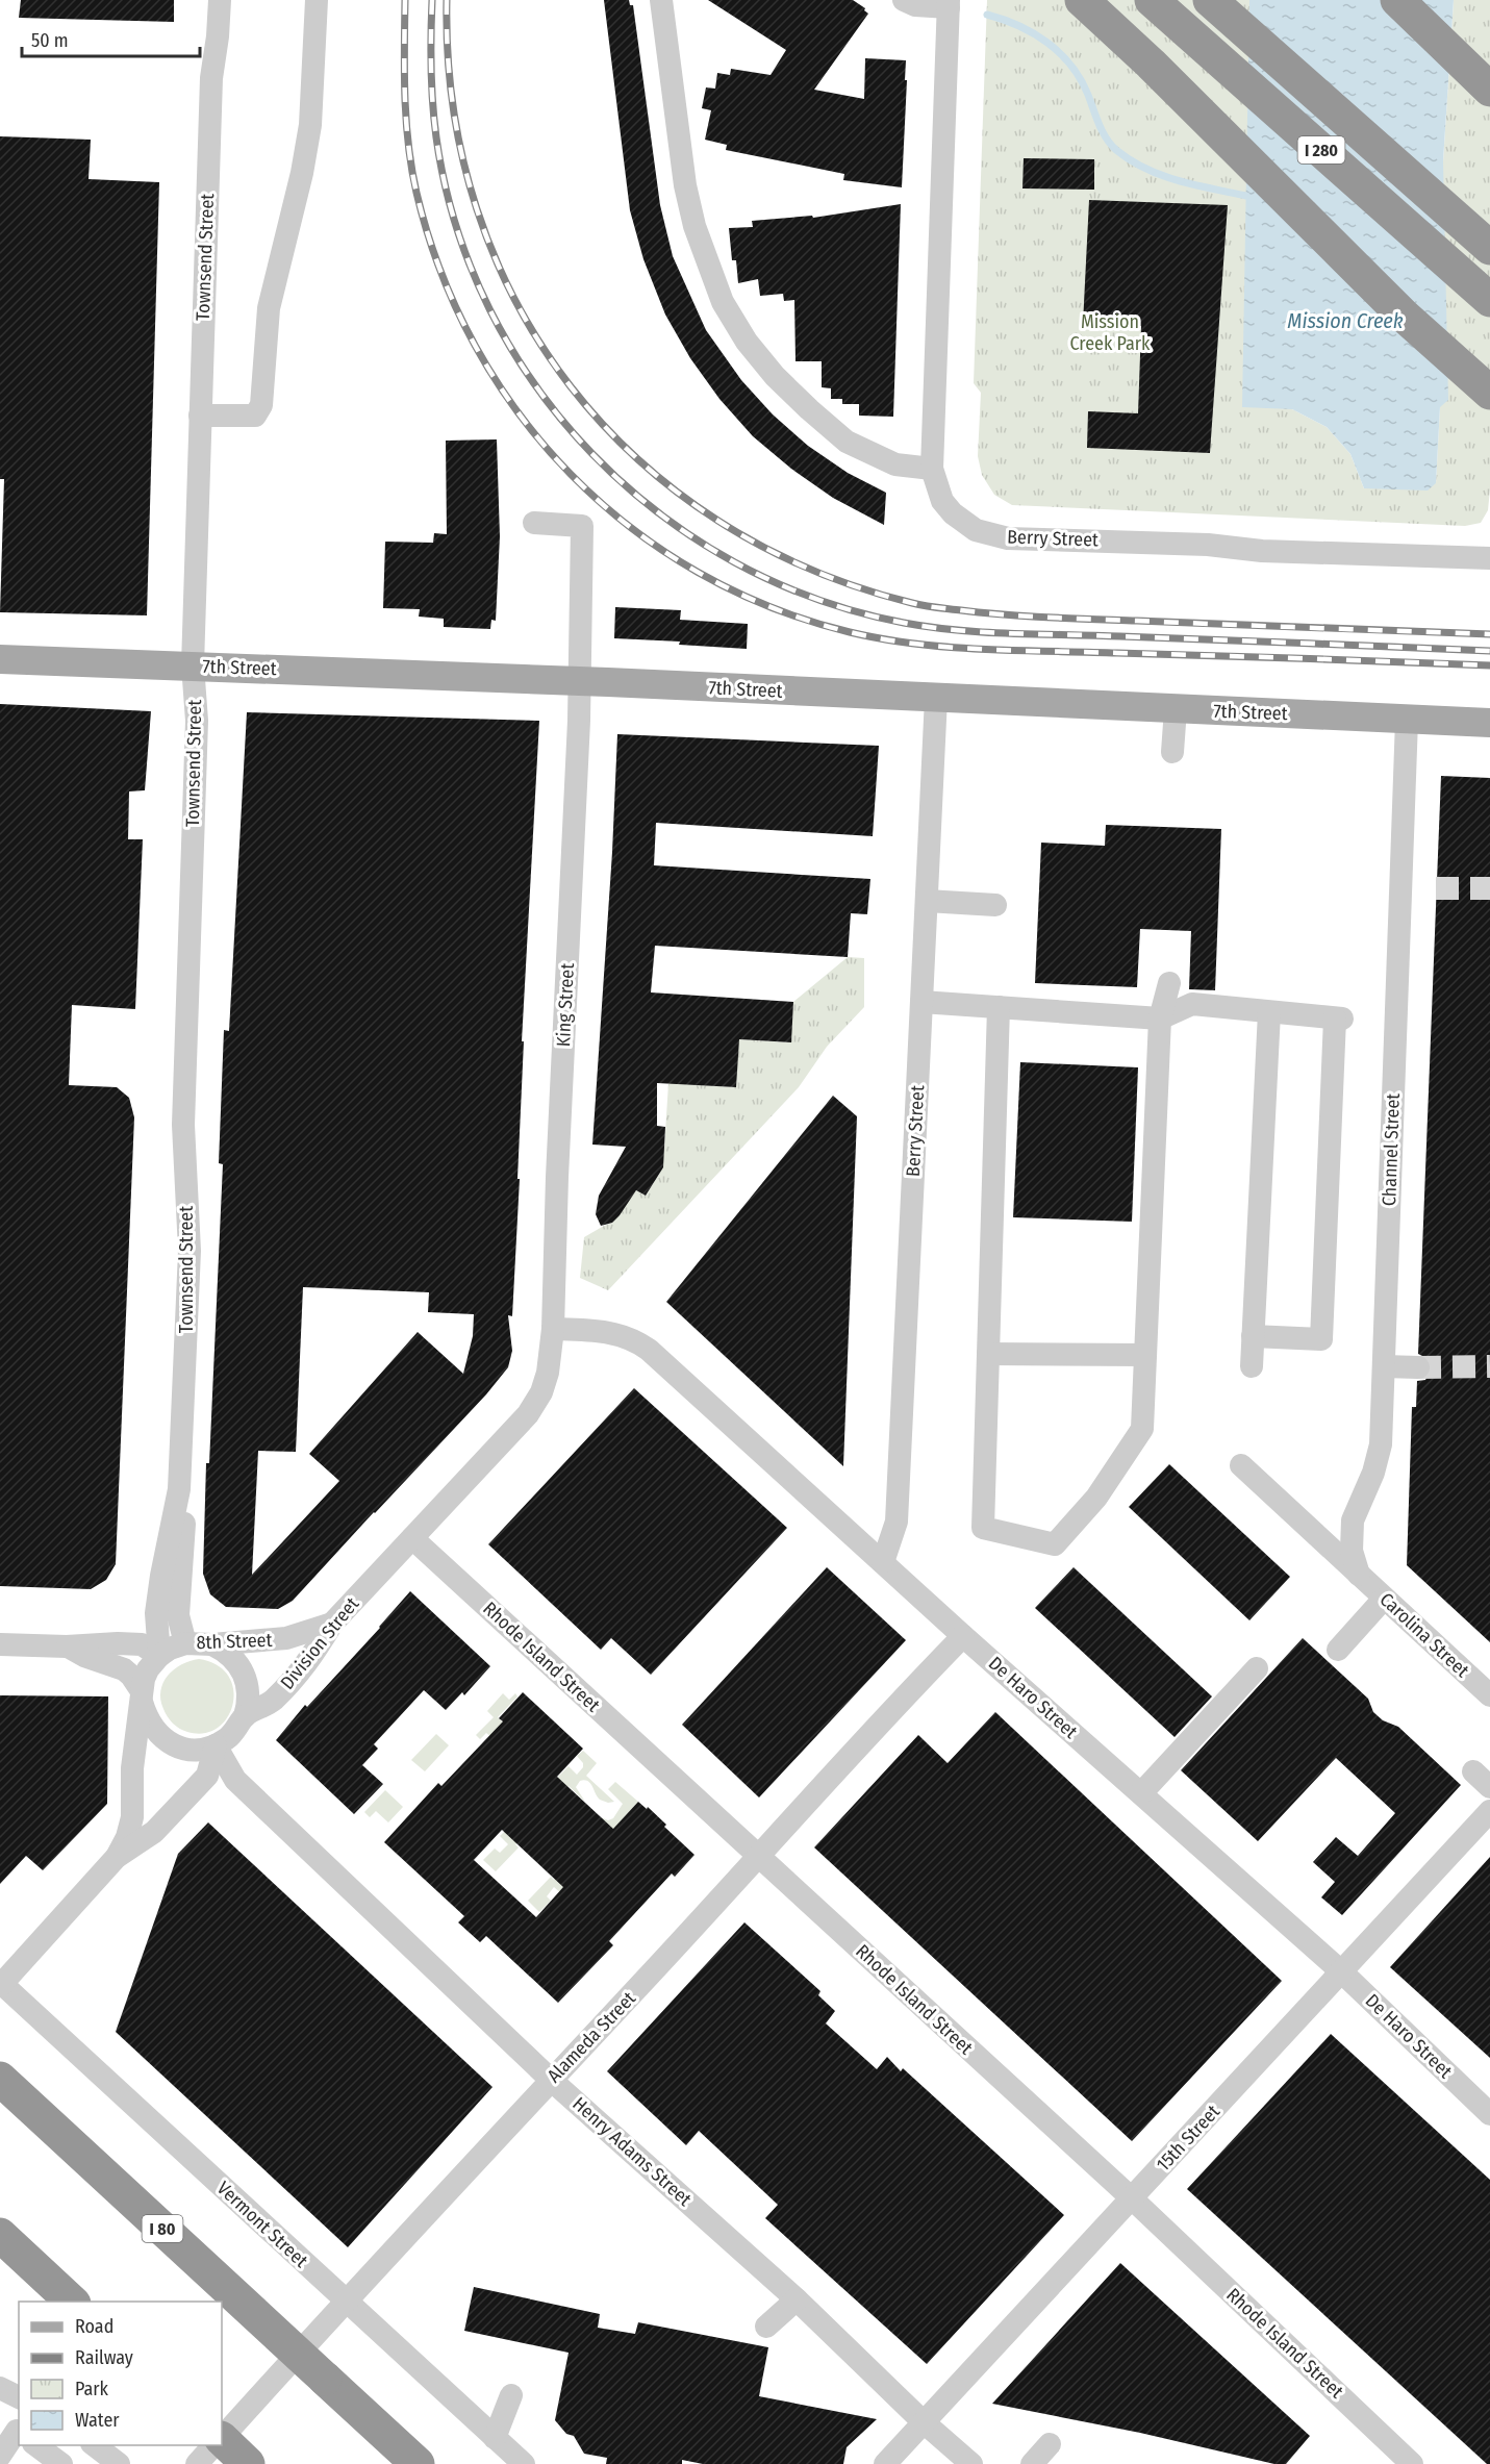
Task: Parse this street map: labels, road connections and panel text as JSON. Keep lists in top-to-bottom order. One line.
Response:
{"streets":{"highway":["I 280","I 80"],"main road":["7th Street"],"street":["Townsend Street","Berry Street","King Street","Channel Street","Carolina Street","8th Street","Division Street","Rhode Island Street","De Haro Street","Alameda Street","15th Street","Henry Adams Street","Vermont Street"]},"crossings":[["Townsend Street","7th Street"],["Townsend Street","8th Street"],["Townsend Street","Division Street"],["Townsend Street","Henry Adams Street"],["Berry Street","7th Street"],["Berry Street","De Haro Street"],["7th Street","King Street"],["7th Street","Channel Street"],["King Street","Division Street"],["King Street","De Haro Street"],["Channel Street","Carolina Street"],["8th Street","Division Street"],["8th Street","Henry Adams Street"],["Division Street","Rhode Island Street"],["Division Street","De Haro Street"],["Division Street","Henry Adams Street"],["Rhode Island Street","Alameda Street"],["Rhode Island Street","15th Street"],["De Haro Street","Alameda Street"],["De Haro Street","15th Street"],["Alameda Street","Henry Adams Street"],["Alameda Street","Vermont Street"],["15th Street","Henry Adams Street"]],"water":["Mission Creek"],"parks":["Mission Creek Park"],"legend":["Road","Railway","Park","Water"],"scale_bar":"50 m"}
